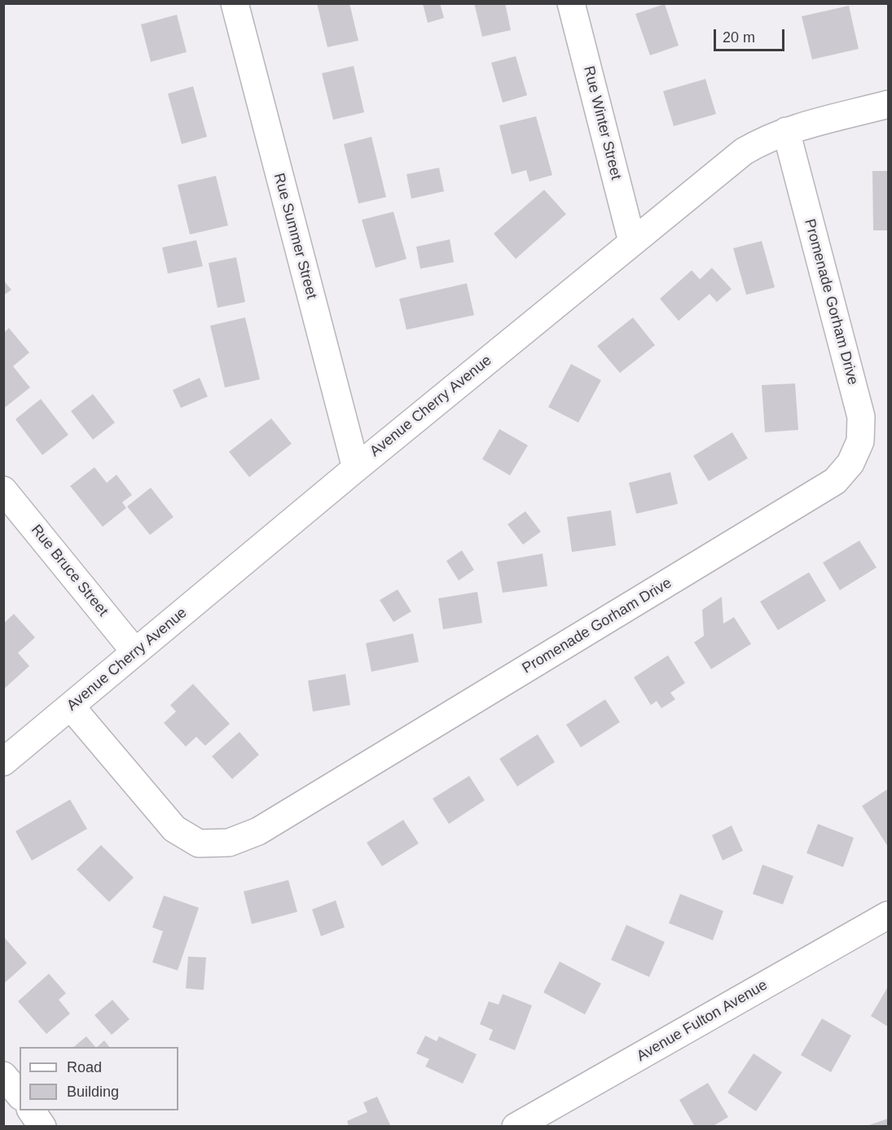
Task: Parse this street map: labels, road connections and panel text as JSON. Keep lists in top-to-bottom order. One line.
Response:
{"streets":{"street":["Rue Winter Street","Rue Summer Street","Promenade Gorham Drive","Avenue Cherry Avenue","Rue Bruce Street","Avenue Fulton Avenue"]},"crossings":[["Rue Winter Street","Avenue Cherry Avenue"],["Rue Summer Street","Avenue Cherry Avenue"],["Promenade Gorham Drive","Avenue Cherry Avenue"],["Avenue Cherry Avenue","Rue Bruce Street"]],"legend":["Road","Building"],"scale_bar":"20 m"}
